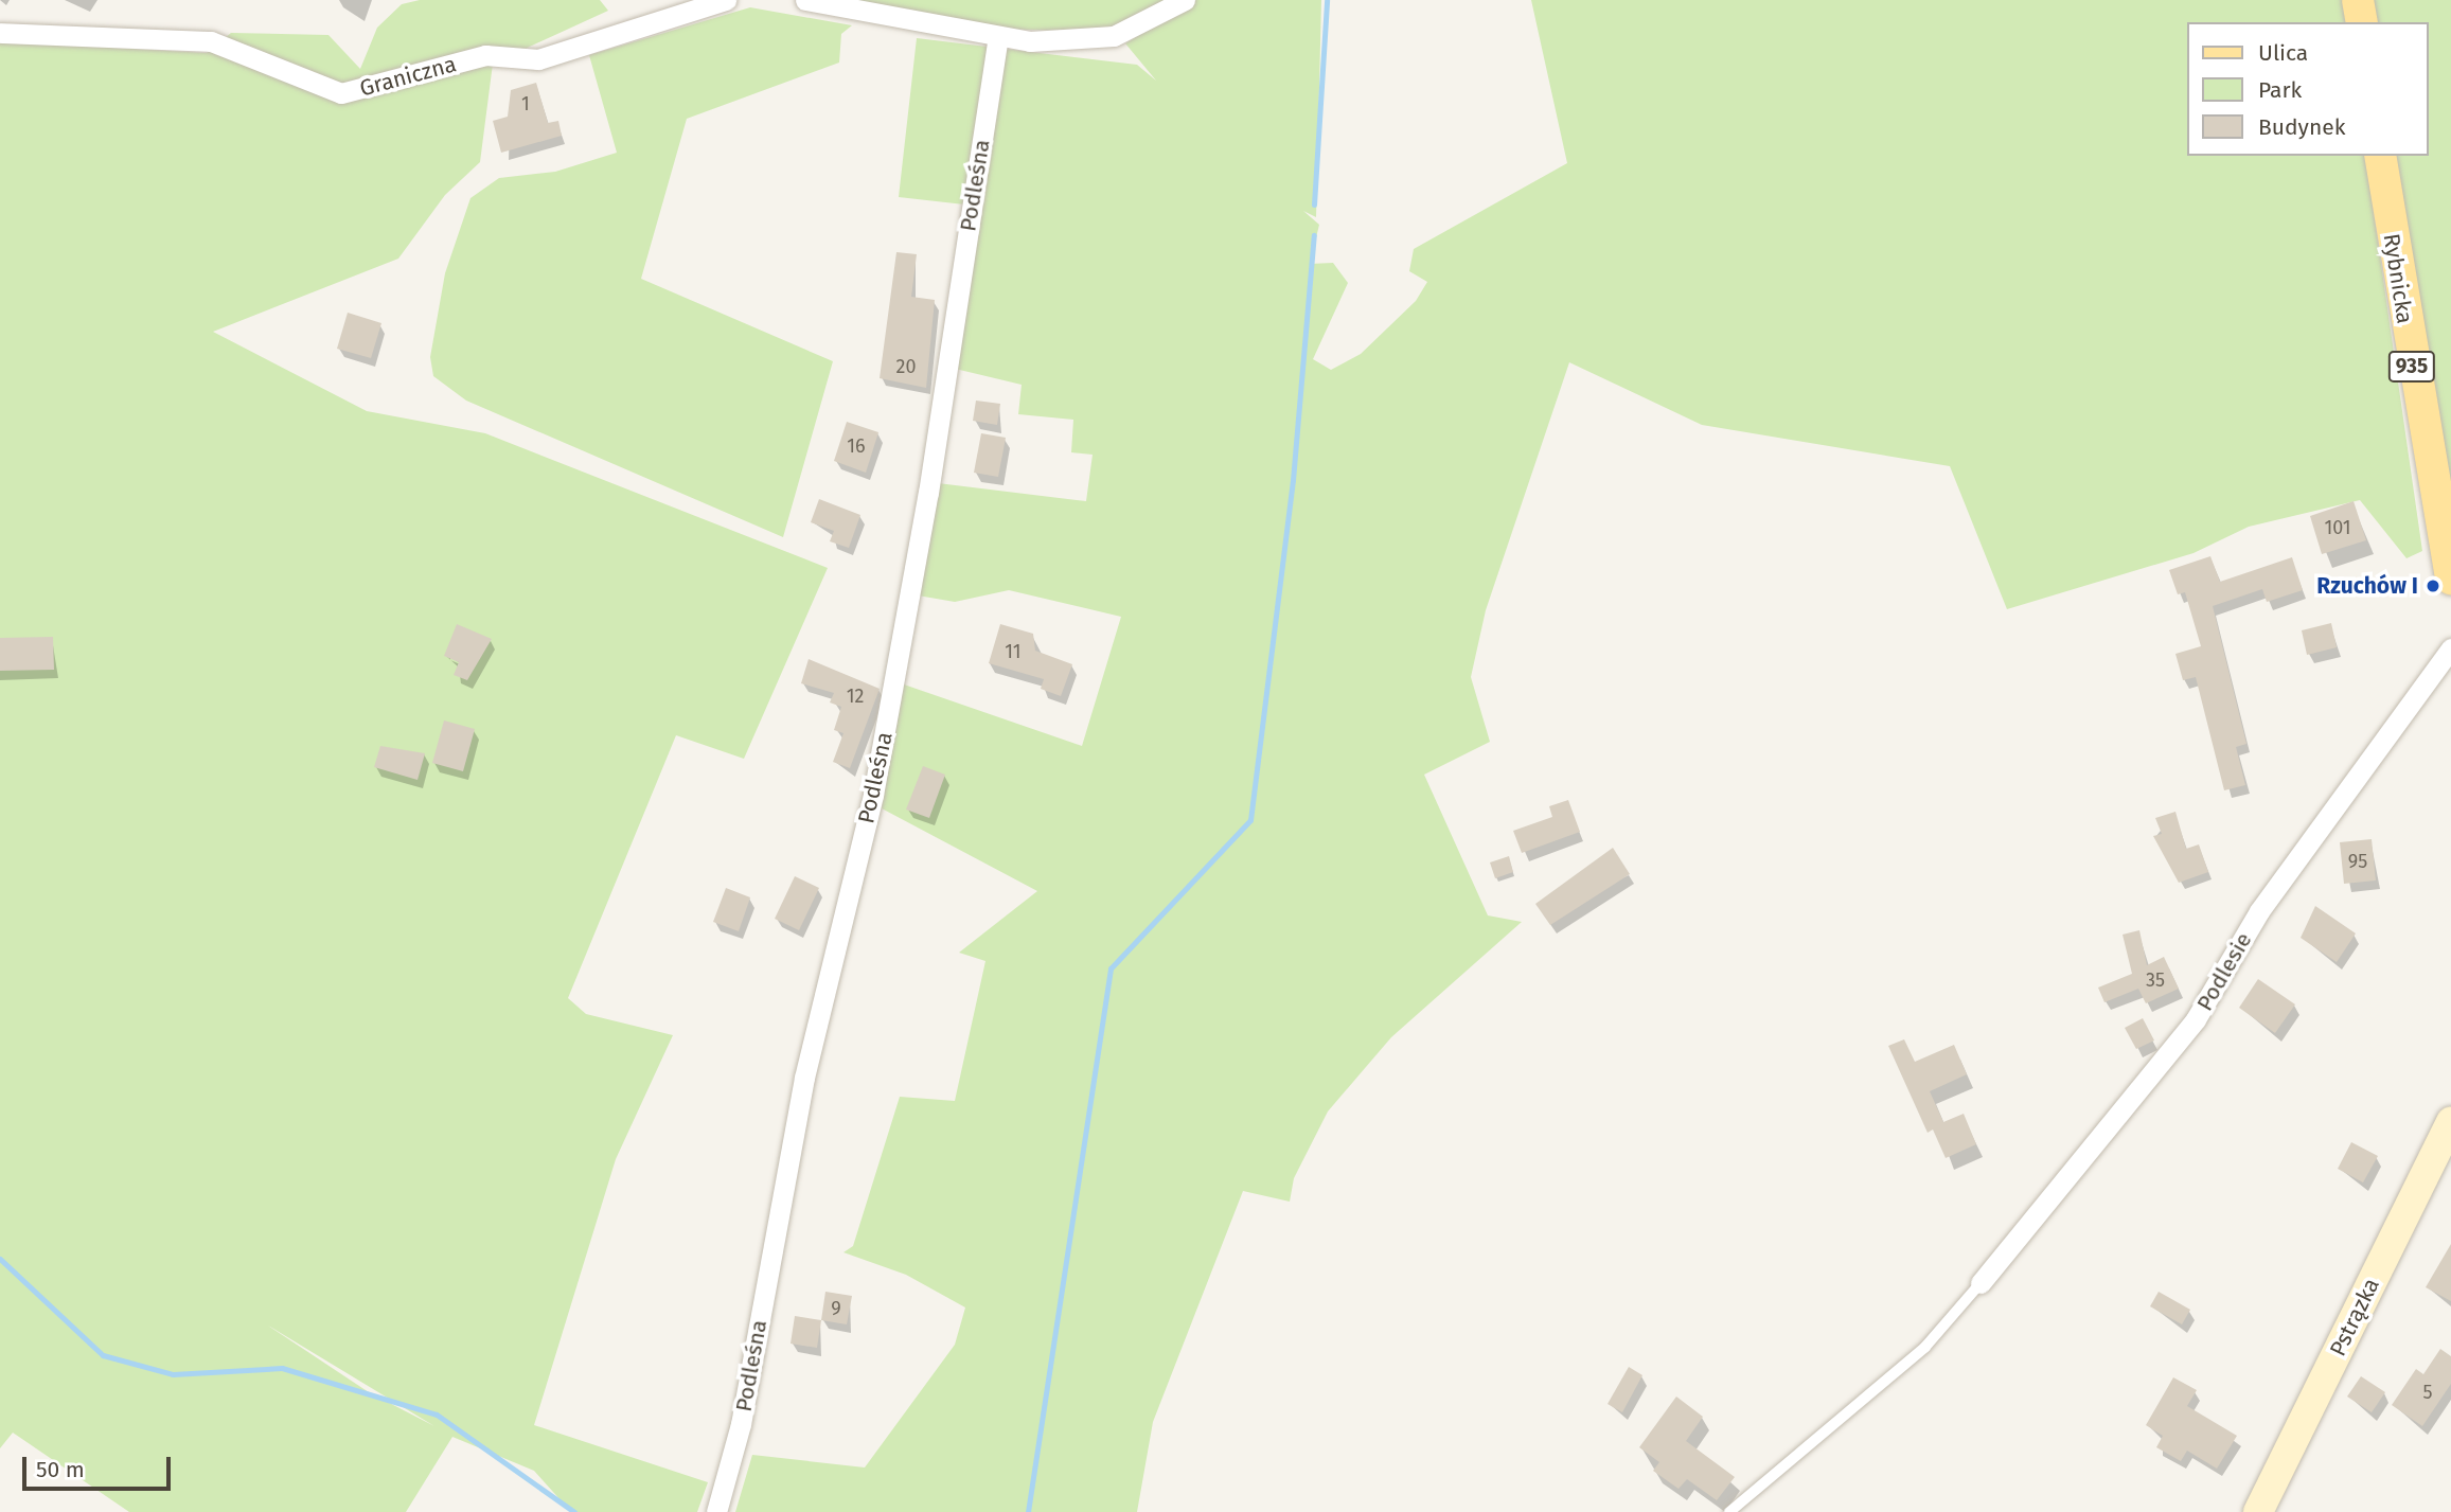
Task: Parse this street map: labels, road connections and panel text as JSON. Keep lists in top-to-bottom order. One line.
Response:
{"streets":{"main road":["Rybnicka","935","Pstrązka"],"street":["Graniczna","Podleśna","Podlesie"]},"places":["Rzuchów I"],"house_numbers":["1","20","16","101","11","12","95","35","9","5"],"legend":["Ulica","Park","Budynek"],"scale_bar":"50 m"}
